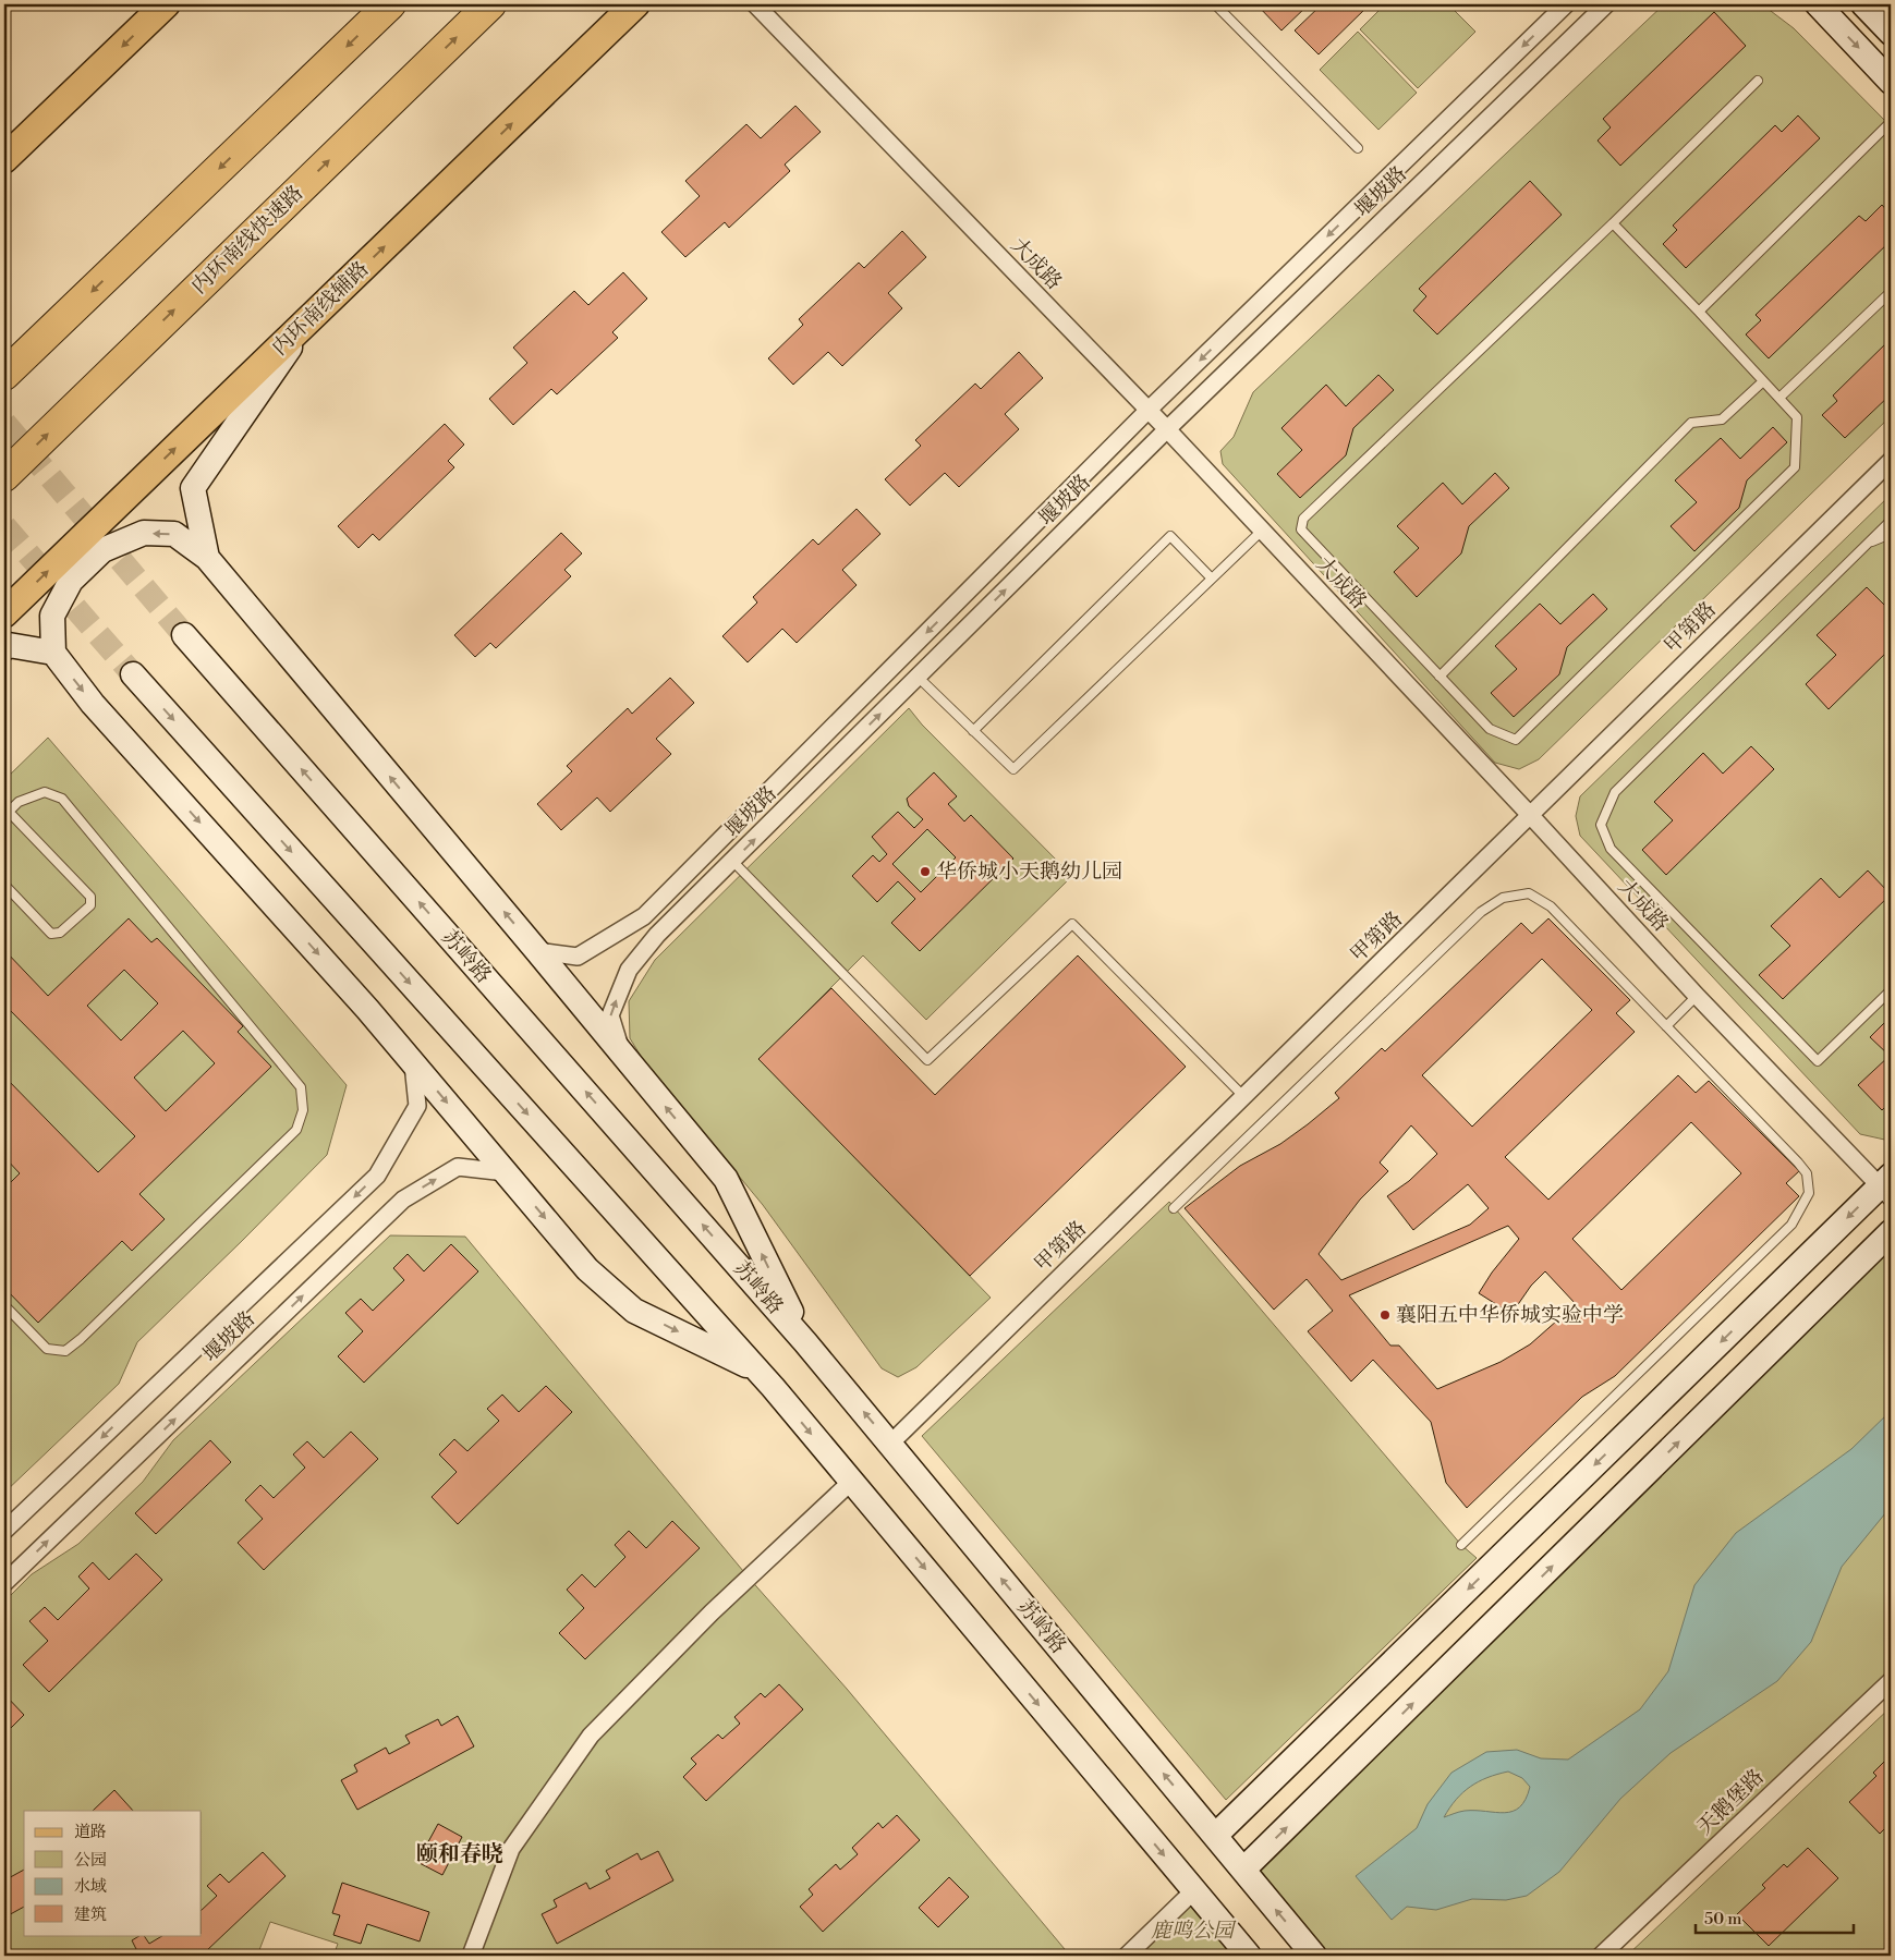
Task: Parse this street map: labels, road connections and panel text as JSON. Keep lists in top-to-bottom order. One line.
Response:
{"streets":{"highway":["内环南线快速路"],"main road":["内环南线辅路","苏岭路"],"street":["堰坡路","大成路","甲第路","天鹅堡路"]},"crossings":[["堰坡路","大成路"],["大成路","甲第路"],["甲第路","苏岭路"]],"one_way":["内环南线辅路"],"districts":["颐和春晓"],"parks":["鹿鸣公园"],"places":["华侨城小天鹅幼儿园","襄阳五中华侨城实验中学"],"legend":["道路","公园","水域","建筑"],"scale_bar":"50 m"}
